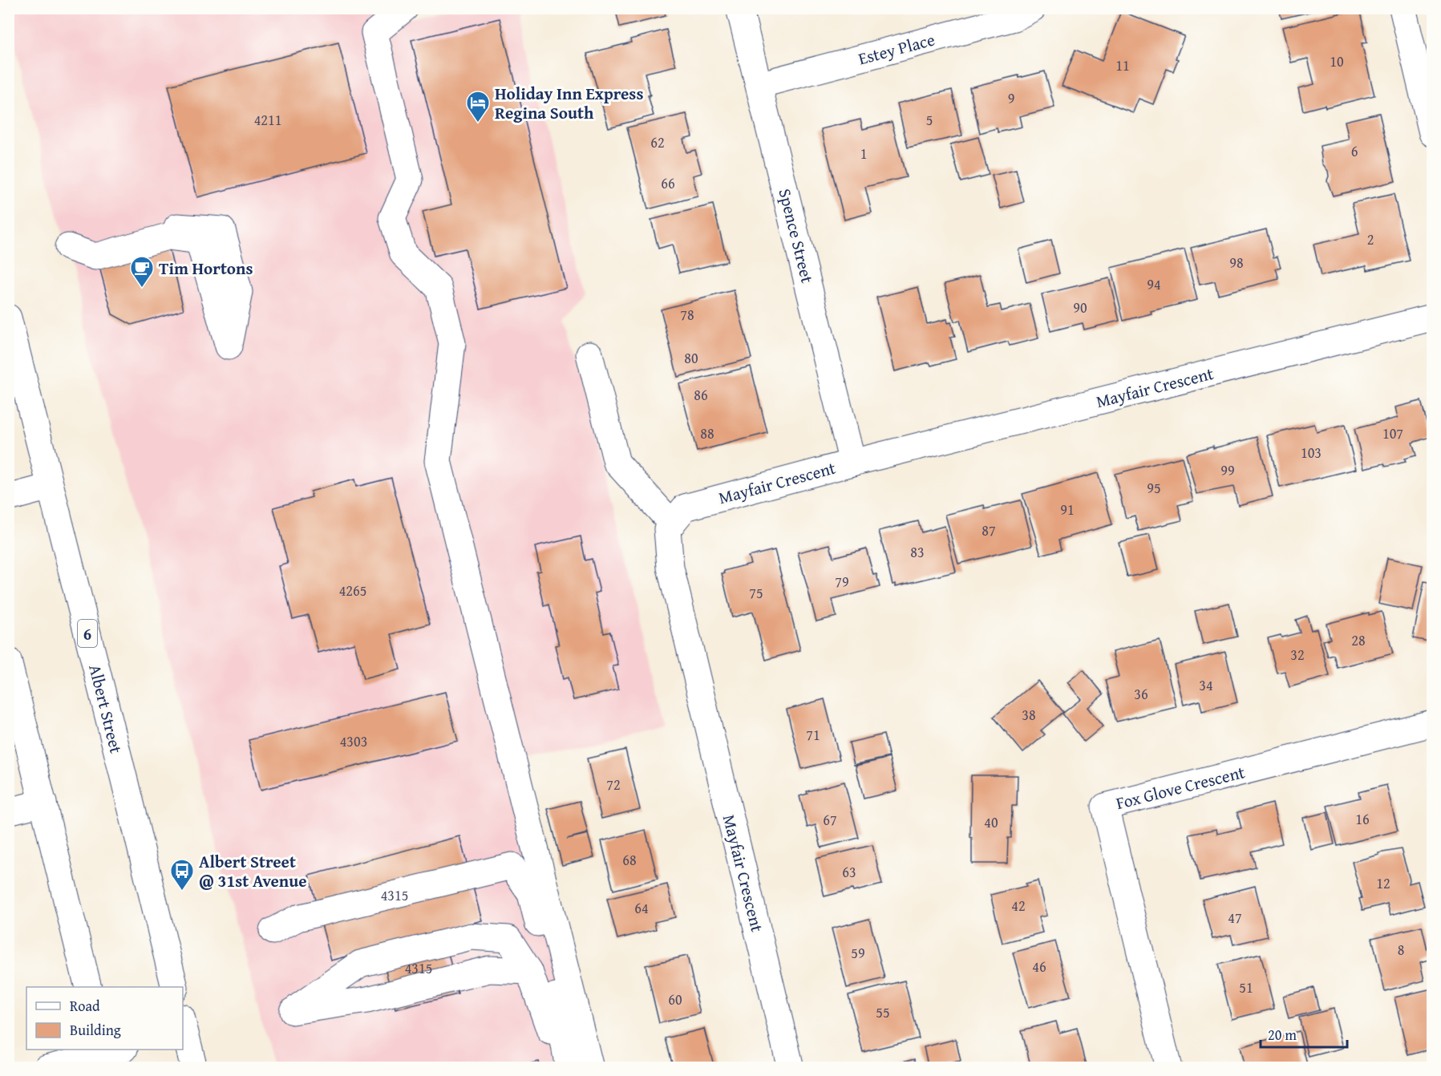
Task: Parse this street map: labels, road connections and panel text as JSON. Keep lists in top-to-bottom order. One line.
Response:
{"streets":{"street":["Estey Place","Spence Street","Mayfair Crescent","6","Albert Street","Fox Glove Crescent"]},"crossings":[["Estey Place","Spence Street"],["Spence Street","Mayfair Crescent"]],"places":{"hotel":["Holiday Inn Express Regina South"],"cafe":["Tim Hortons"],"bus stop":["Albert Street @ 31st Avenue"]},"house_numbers":["10","11","9","4211","5","62","6","1","66","2","98","94","90","78","80","86","88","107","103","99","95","91","87","83","79","4265","75","28","32","34","36","38","71","4303","72","16","67","40","68","63","12","4315","42","64","47","8","59","46","4315","51","60","55"],"legend":["Road","Building"],"scale_bar":"20 m"}
